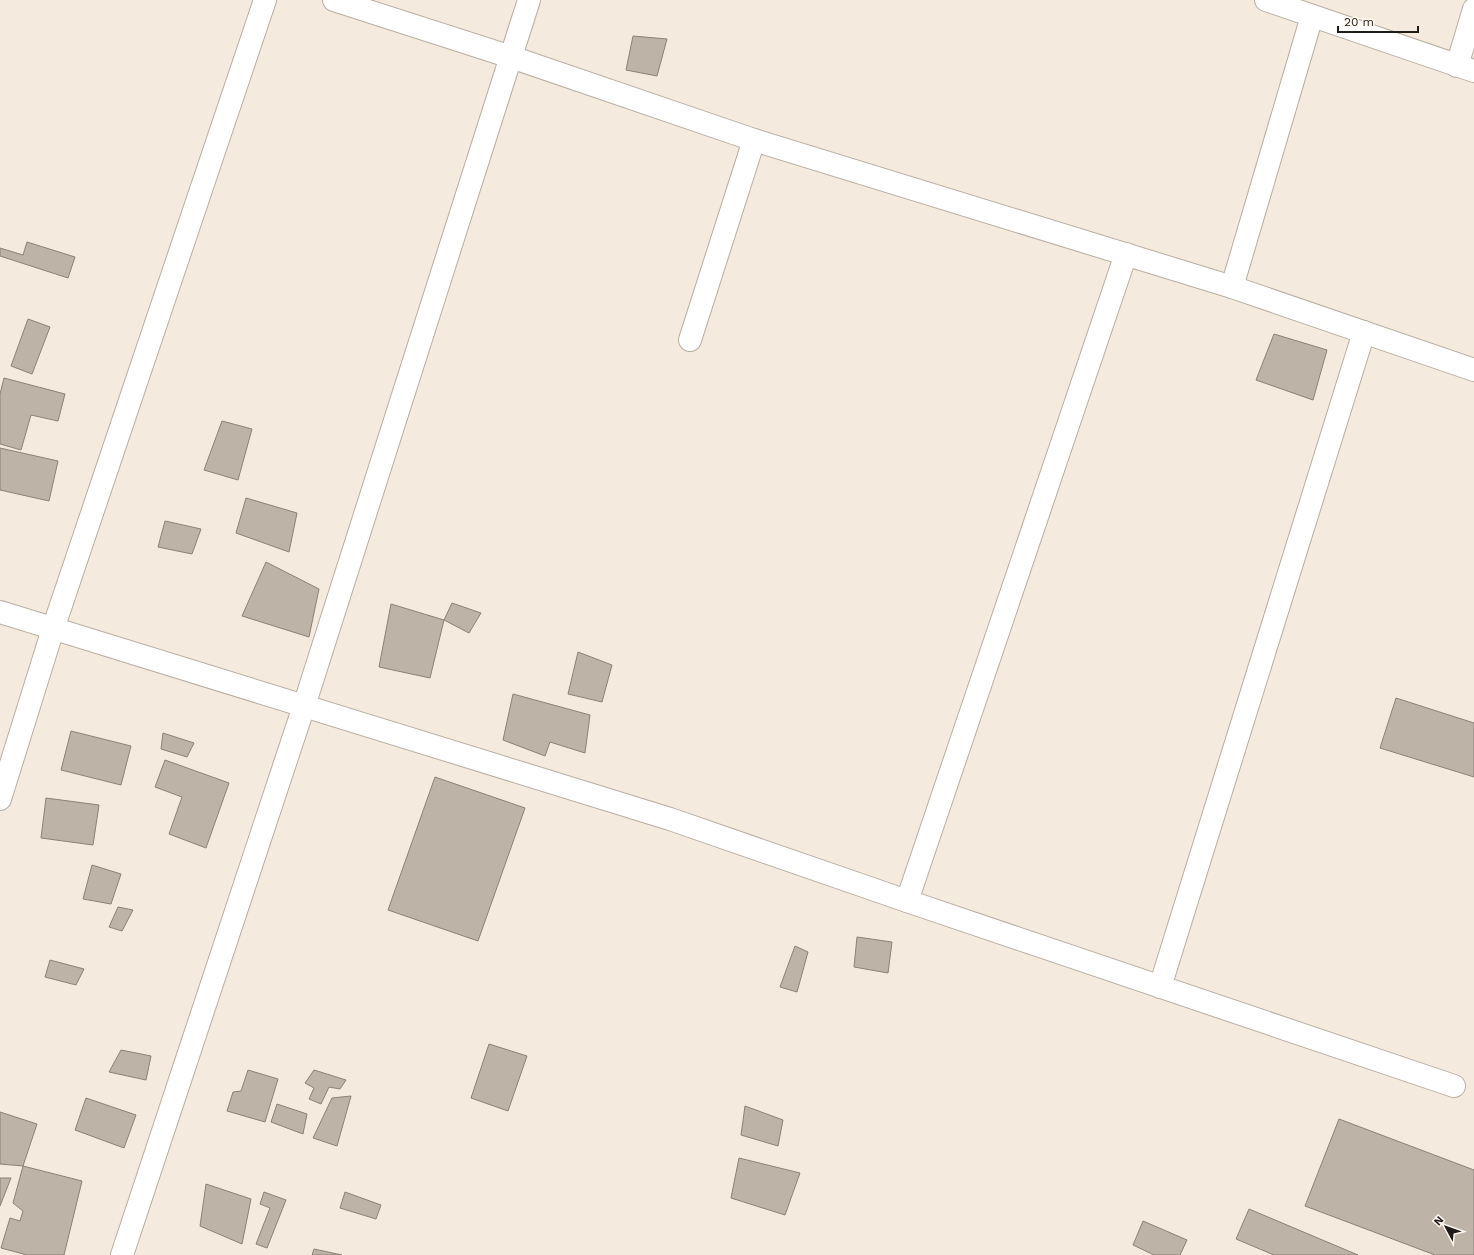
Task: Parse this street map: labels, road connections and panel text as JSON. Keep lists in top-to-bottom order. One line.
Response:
{"scale_bar":"20 m","north":"top left"}
